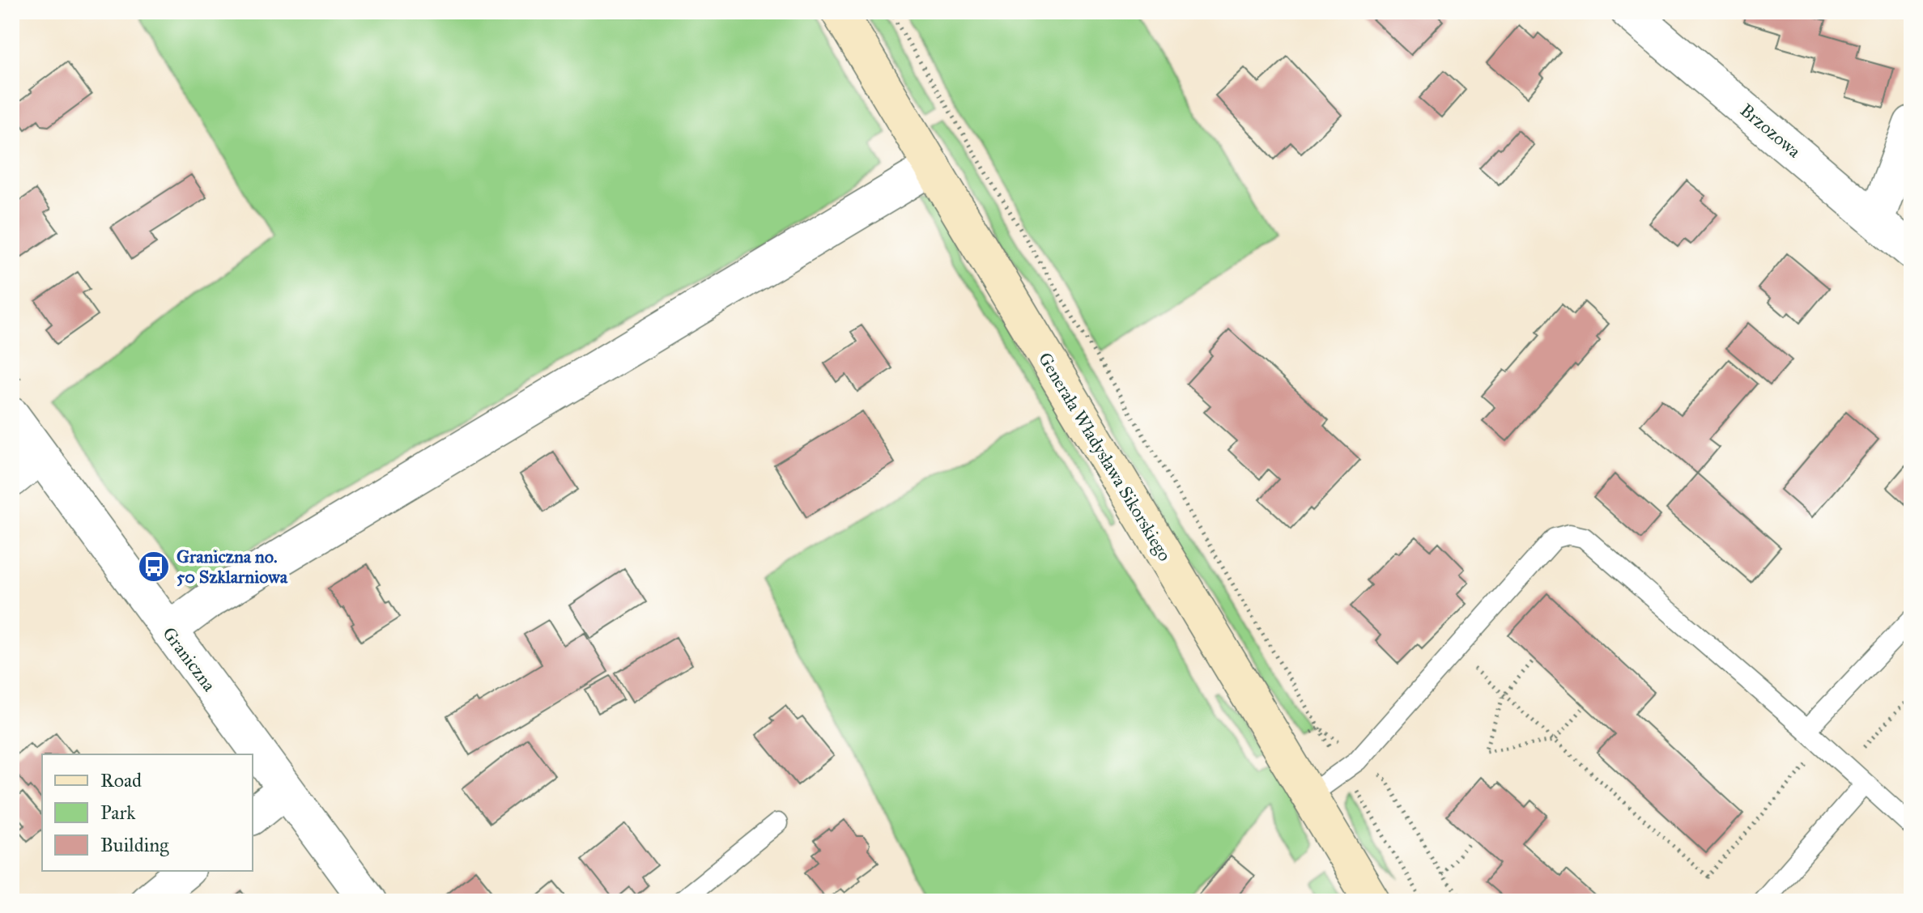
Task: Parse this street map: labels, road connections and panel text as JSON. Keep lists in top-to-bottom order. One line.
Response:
{"streets":{"street":["Brzozowa","Generała Władysława Sikorskiego","Graniczna"]},"places":{"bus stop":["Graniczna no. 50 Szklarniowa"]},"legend":["Road","Park","Building"]}
